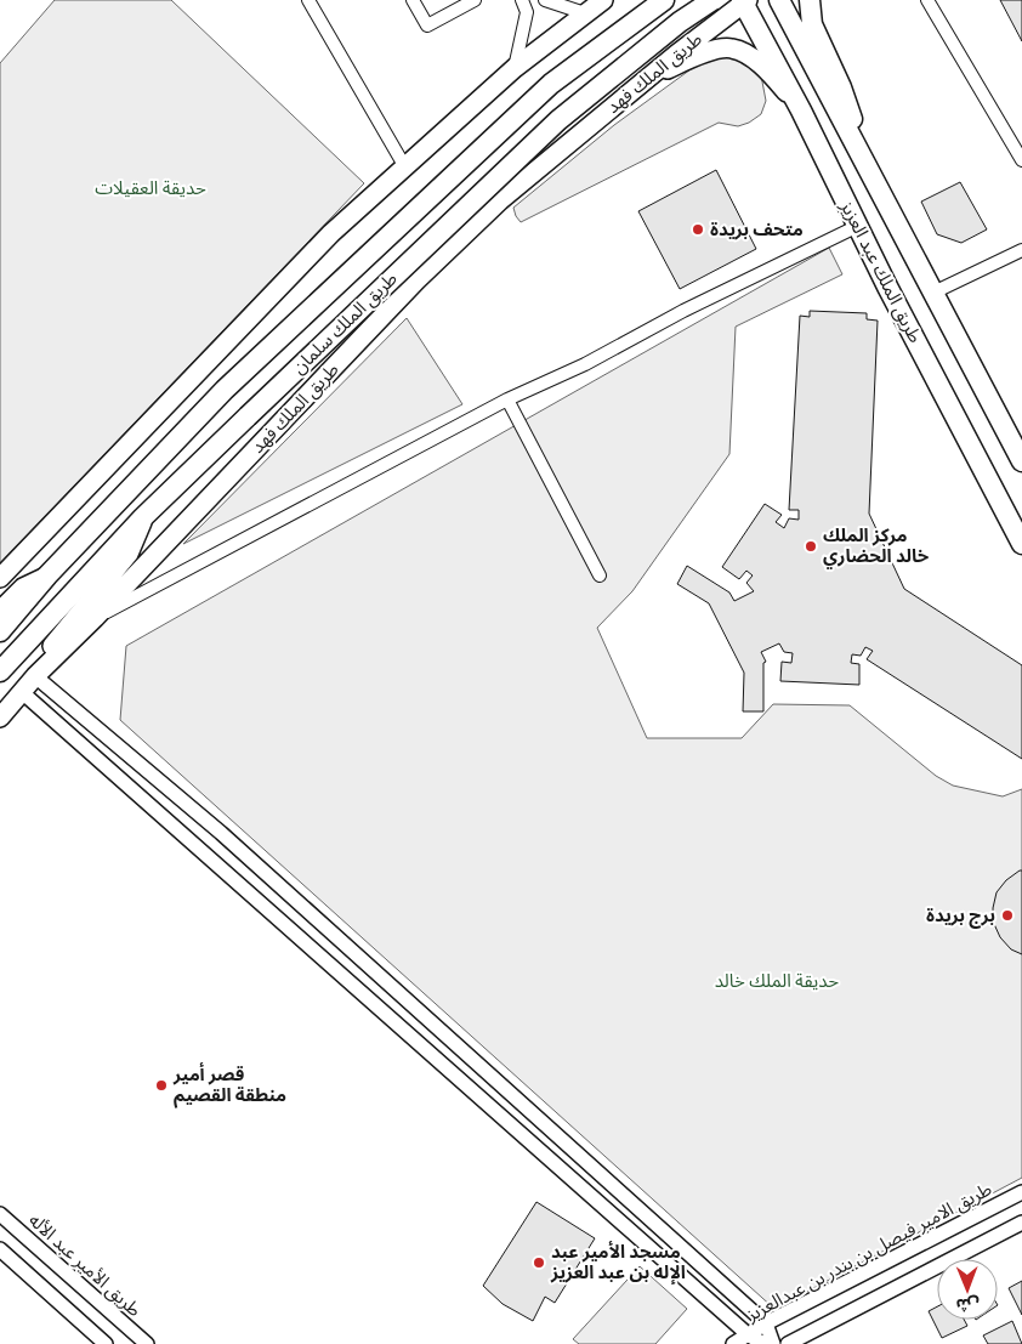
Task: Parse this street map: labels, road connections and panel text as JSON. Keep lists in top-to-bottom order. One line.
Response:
{"streets":{"highway":["طريق الملك عبد العزيز","طريق الملك سلمان"],"main road":["طريق الملك فهد"],"street":["طريق الامير فيصل بن بندر بن عبدالعزيز","طريق الأمير عبد الأله"]},"crossings":[["طريق الملك فهد","طريق الملك عبد العزيز"]],"parks":["حديقة العقيلات","حديقة الملك خالد"],"places":["متحف بريدة","مركز الملك خالد الحضاري","برج بريدة","قصر أمير منطقة القصيم","مسجد الأمير عبد الإله بن عبد العزيز"],"north":"bottom"}
